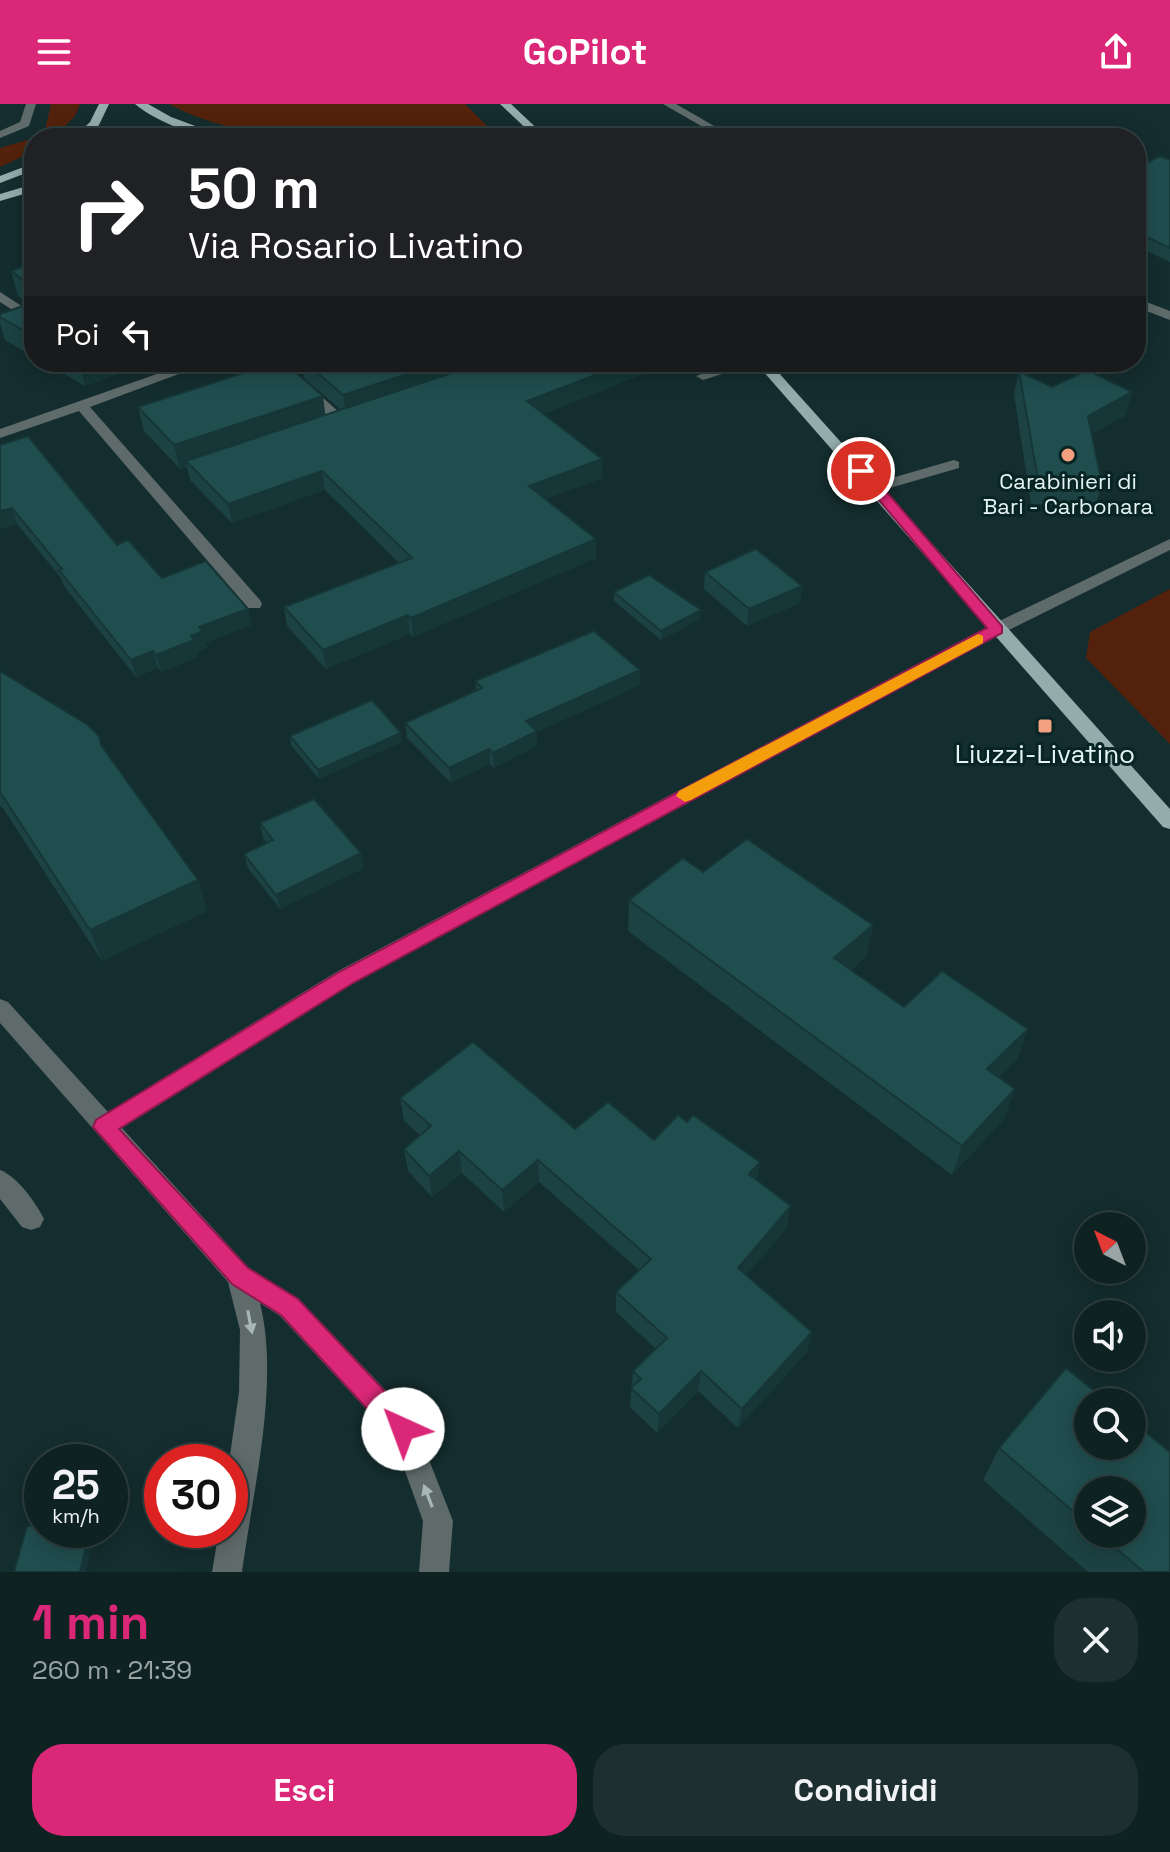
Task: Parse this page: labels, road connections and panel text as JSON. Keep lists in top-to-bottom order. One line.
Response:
{"places":{"other":["Carabinieri di Bari - Carbonara"],"transit":["Liuzzi-Livatino"]},"north":"top left","page":{"header":"GoPilot","turn":["50 m","Via Rosario Livatino"],"then":"Poi","speed":"25 km/h","limit":"30","heading":["1 min","260 m · 21:39"],"buttons":["Esci","Condividi"]}}
